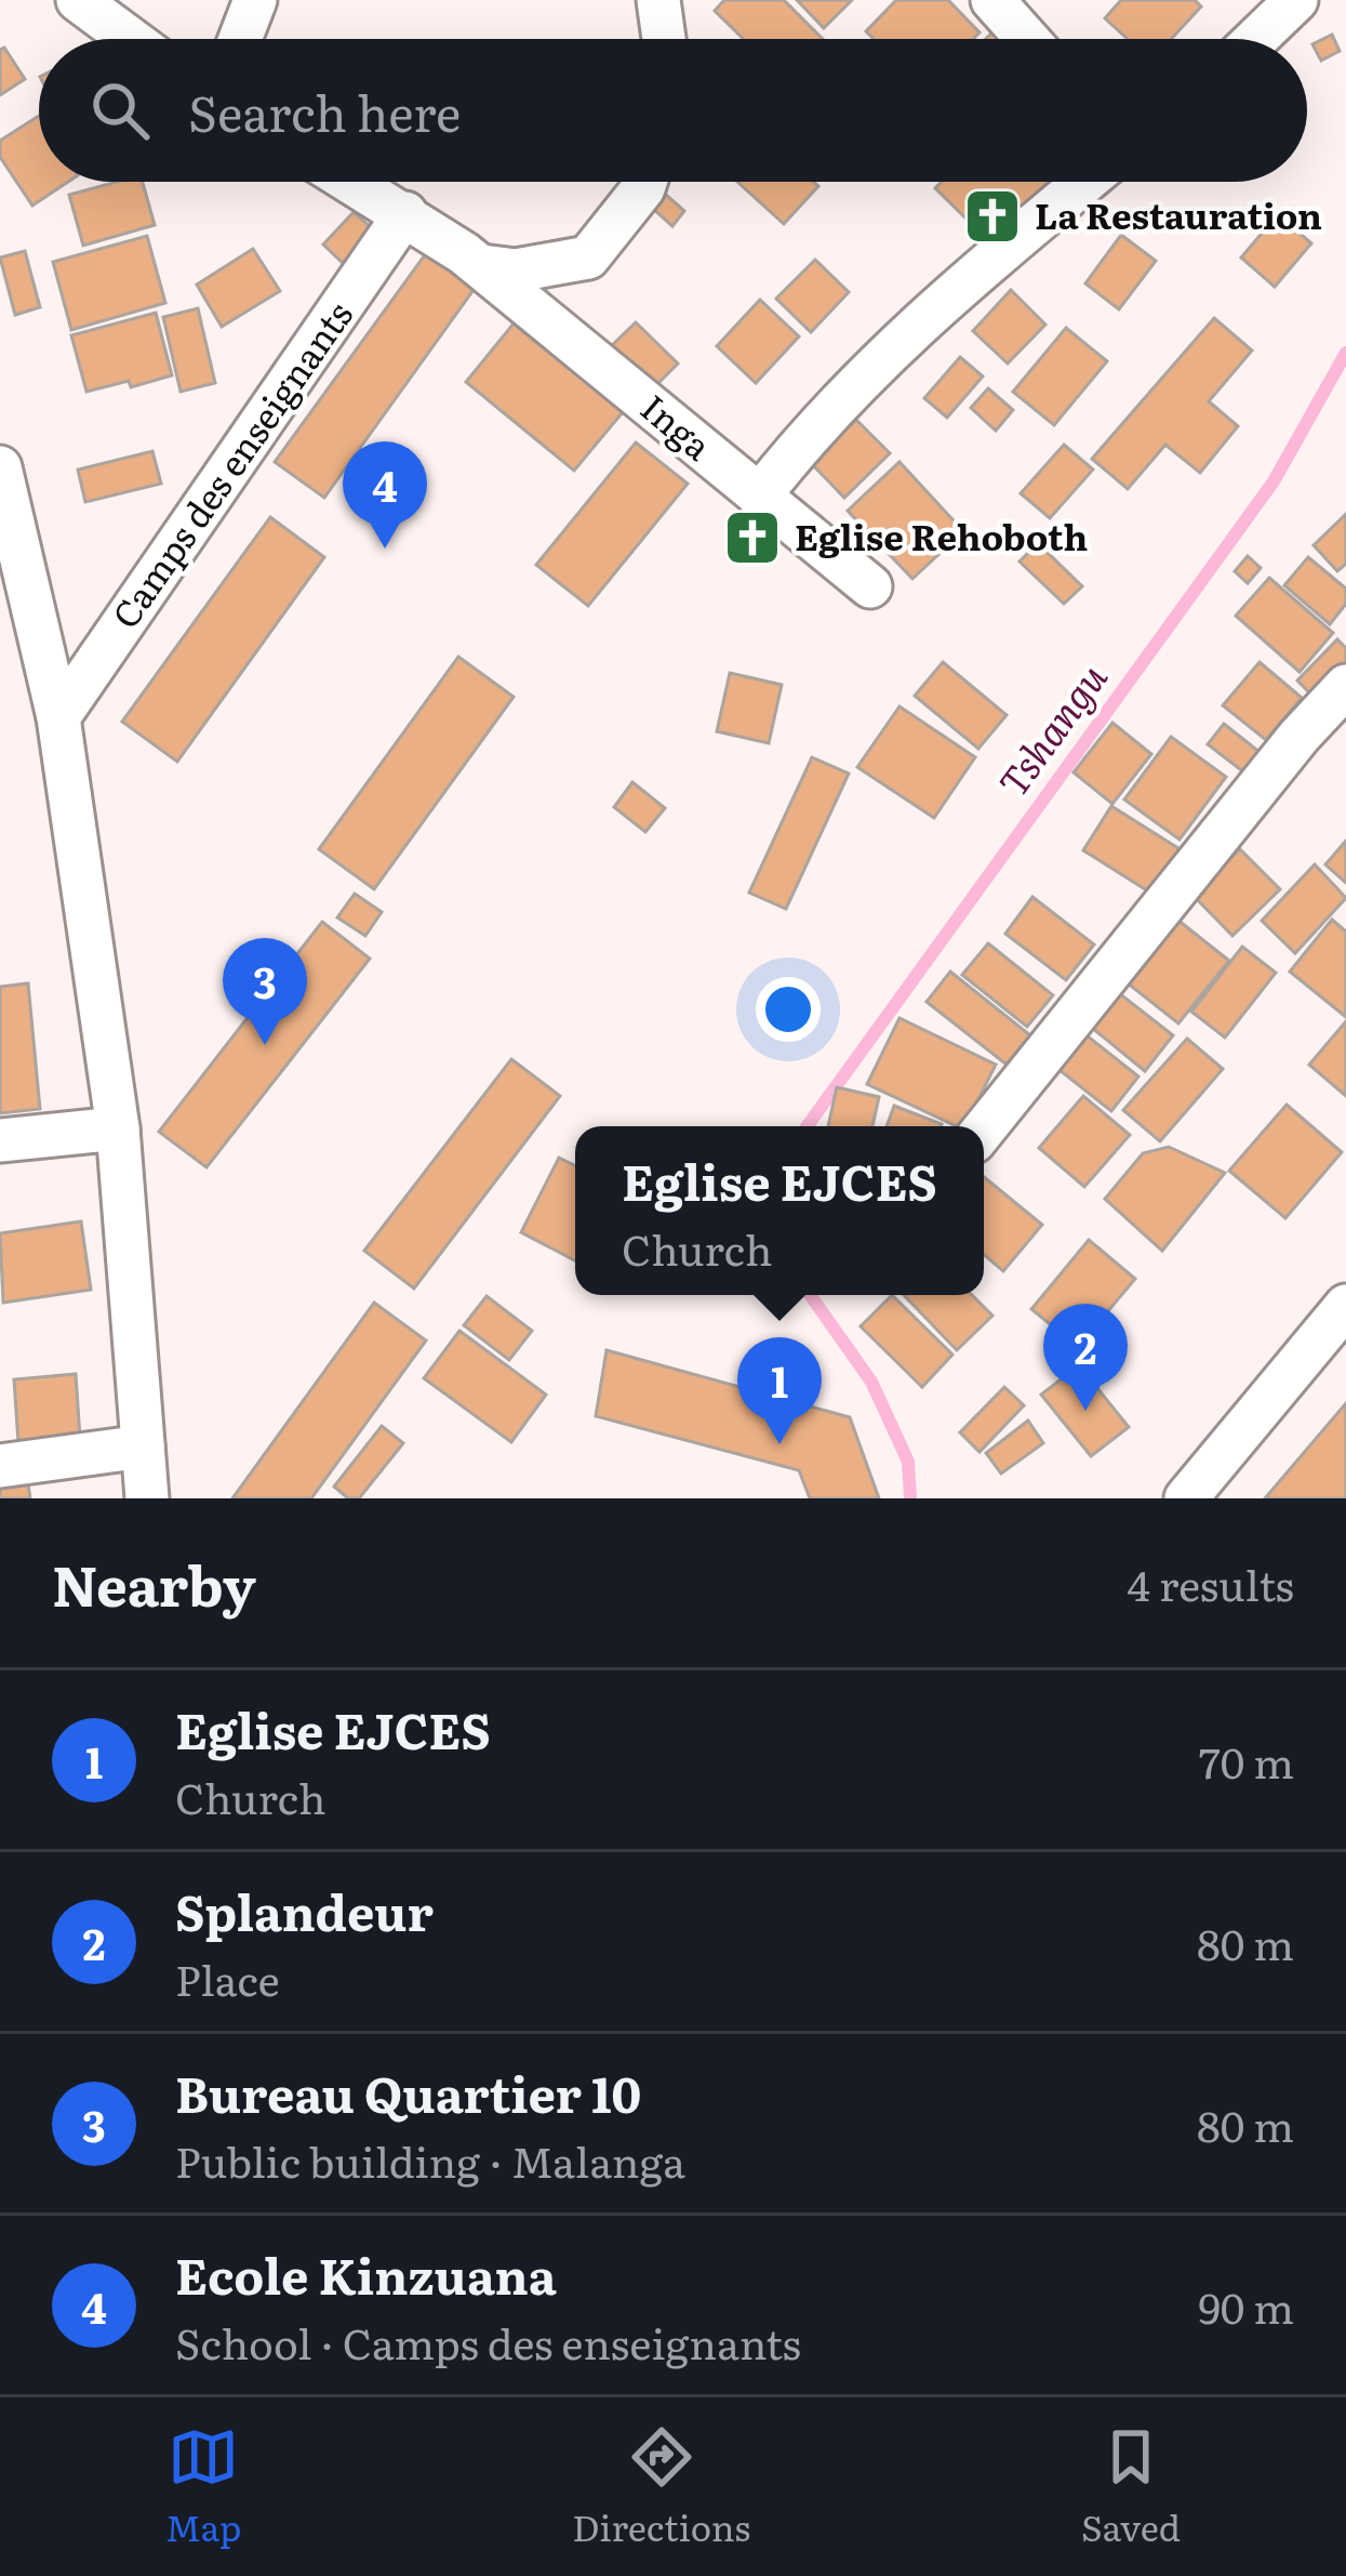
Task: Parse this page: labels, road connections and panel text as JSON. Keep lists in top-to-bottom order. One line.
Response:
{"streets":{"street":["Inga","Camps des enseignants"]},"crossings":[["Inga","Camps des enseignants"]],"water":["Tshangu"],"places":{"church":["La Restauration","Eglise Rehoboth"]},"page":{"search":"Search here","pins":["4","3","2","1"],"popup":["Eglise EJCES","Church"],"heading":["Nearby","4 results"],"list":[{"mark":"1","name":"Eglise EJCES","note":"Church","value":"70 m"},{"mark":"2","name":"Splandeur","note":"Place","value":"80 m"},{"mark":"3","name":"Bureau Quartier 10","note":"Public building · Malanga","value":"80 m"},{"mark":"4","name":"Ecole Kinzuana","note":"School · Camps des enseignants","value":"90 m"}],"nav":["Map","Directions","Saved"]}}
